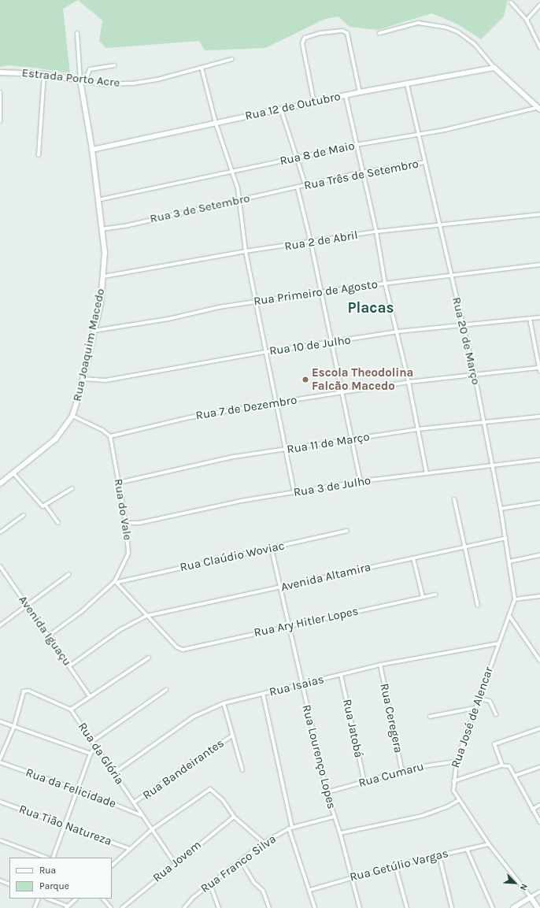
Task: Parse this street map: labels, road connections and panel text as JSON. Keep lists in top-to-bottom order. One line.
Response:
{"streets":{"street":["Estrada Porto Acre","Rua 12 de Outubro","Rua 8 de Maio","Rua Três de Setembro","Rua 3 de Setembro","Rua 2 de Abril","Rua Primeiro de Agosto","Rua 20 de Março","Rua Joaquim Macedo","Rua 10 de Julho","Rua 7 de Dezembro","Rua 11 de Março","Rua 3 de Julho","Rua do Vale","Rua Claúdio Woviac","Avenida Altamira","Rua Ary Hitler Lopes","Avenida Iguaçu","Rua Isaias","Rua José de Alencar","Rua Ceregera","Rua Jatobá","Rua da Glória","Rua Lourenço Lopes","Rua Bandeirantes","Rua Cumaru","Rua da Felicidade","Rua Tião Natureza","Rua Jovem","Rua Franco Silva","Rua Getúlio Vargas"]},"crossings":[["Estrada Porto Acre","Rua Joaquim Macedo"],["Rua 12 de Outubro","Rua 20 de Março"],["Rua 12 de Outubro","Rua Joaquim Macedo"],["Rua 8 de Maio","Rua 20 de Março"],["Rua 8 de Maio","Rua Joaquim Macedo"],["Rua Três de Setembro","Rua 3 de Setembro"],["Rua Três de Setembro","Rua 20 de Março"],["Rua 3 de Setembro","Rua Joaquim Macedo"],["Rua 2 de Abril","Rua 20 de Março"],["Rua 2 de Abril","Rua Joaquim Macedo"],["Rua Primeiro de Agosto","Rua 20 de Março"],["Rua Primeiro de Agosto","Rua Joaquim Macedo"],["Rua 20 de Março","Rua 10 de Julho"],["Rua 20 de Março","Rua 7 de Dezembro"],["Rua 20 de Março","Rua 11 de Março"],["Rua 20 de Março","Rua 3 de Julho"],["Rua 20 de Março","Avenida Altamira"],["Rua 20 de Março","Rua José de Alencar"],["Rua Joaquim Macedo","Rua 10 de Julho"],["Rua 7 de Dezembro","Rua do Vale"],["Rua 11 de Março","Rua do Vale"],["Rua 3 de Julho","Rua do Vale"],["Rua do Vale","Rua Claúdio Woviac"],["Rua Claúdio Woviac","Rua Lourenço Lopes"],["Avenida Altamira","Rua Ary Hitler Lopes"],["Avenida Altamira","Avenida Iguaçu"],["Avenida Altamira","Rua Lourenço Lopes"],["Rua Ary Hitler Lopes","Rua Lourenço Lopes"],["Rua Isaias","Rua José de Alencar"],["Rua Isaias","Rua Ceregera"],["Rua Isaias","Rua Jatobá"],["Rua Isaias","Rua da Glória"],["Rua Isaias","Rua Lourenço Lopes"],["Rua José de Alencar","Rua Cumaru"],["Rua José de Alencar","Rua Getúlio Vargas"],["Rua Ceregera","Rua Cumaru"],["Rua Jatobá","Rua Cumaru"],["Rua da Glória","Rua Bandeirantes"],["Rua da Glória","Rua da Felicidade"],["Rua da Glória","Rua Jovem"],["Rua Lourenço Lopes","Rua Cumaru"],["Rua Lourenço Lopes","Rua Franco Silva"],["Rua Lourenço Lopes","Rua Getúlio Vargas"]],"districts":["Placas"],"places":["Escola Theodolina Falcão Macedo"],"legend":["Rua","Parque"],"north":"bottom right"}
